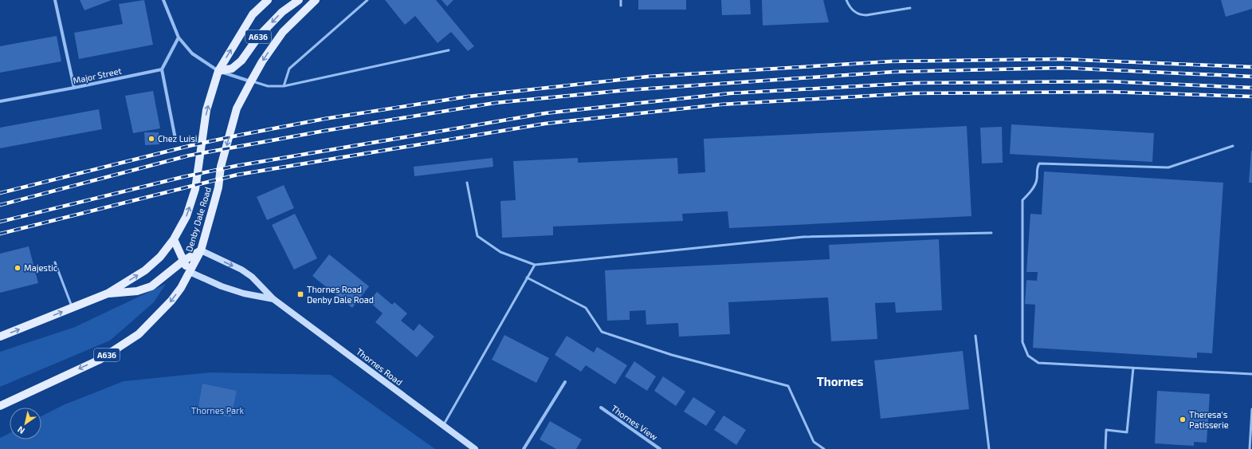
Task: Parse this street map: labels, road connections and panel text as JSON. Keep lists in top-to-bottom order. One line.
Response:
{"streets":{"main road":["A636","Denby Dale Road","Thornes Road"],"street":["Major Street","Thornes View"]},"crossings":[["A636","Denby Dale Road"],["A636","Thornes Road"],["Denby Dale Road","Thornes Road"]],"districts":["Thornes"],"parks":["Thornes Park"],"places":{"other":["Chez Luisi","Majestic","Theresa's Patisserie"],"transit":["Thornes Road Denby Dale Road"]},"north":"bottom left"}
